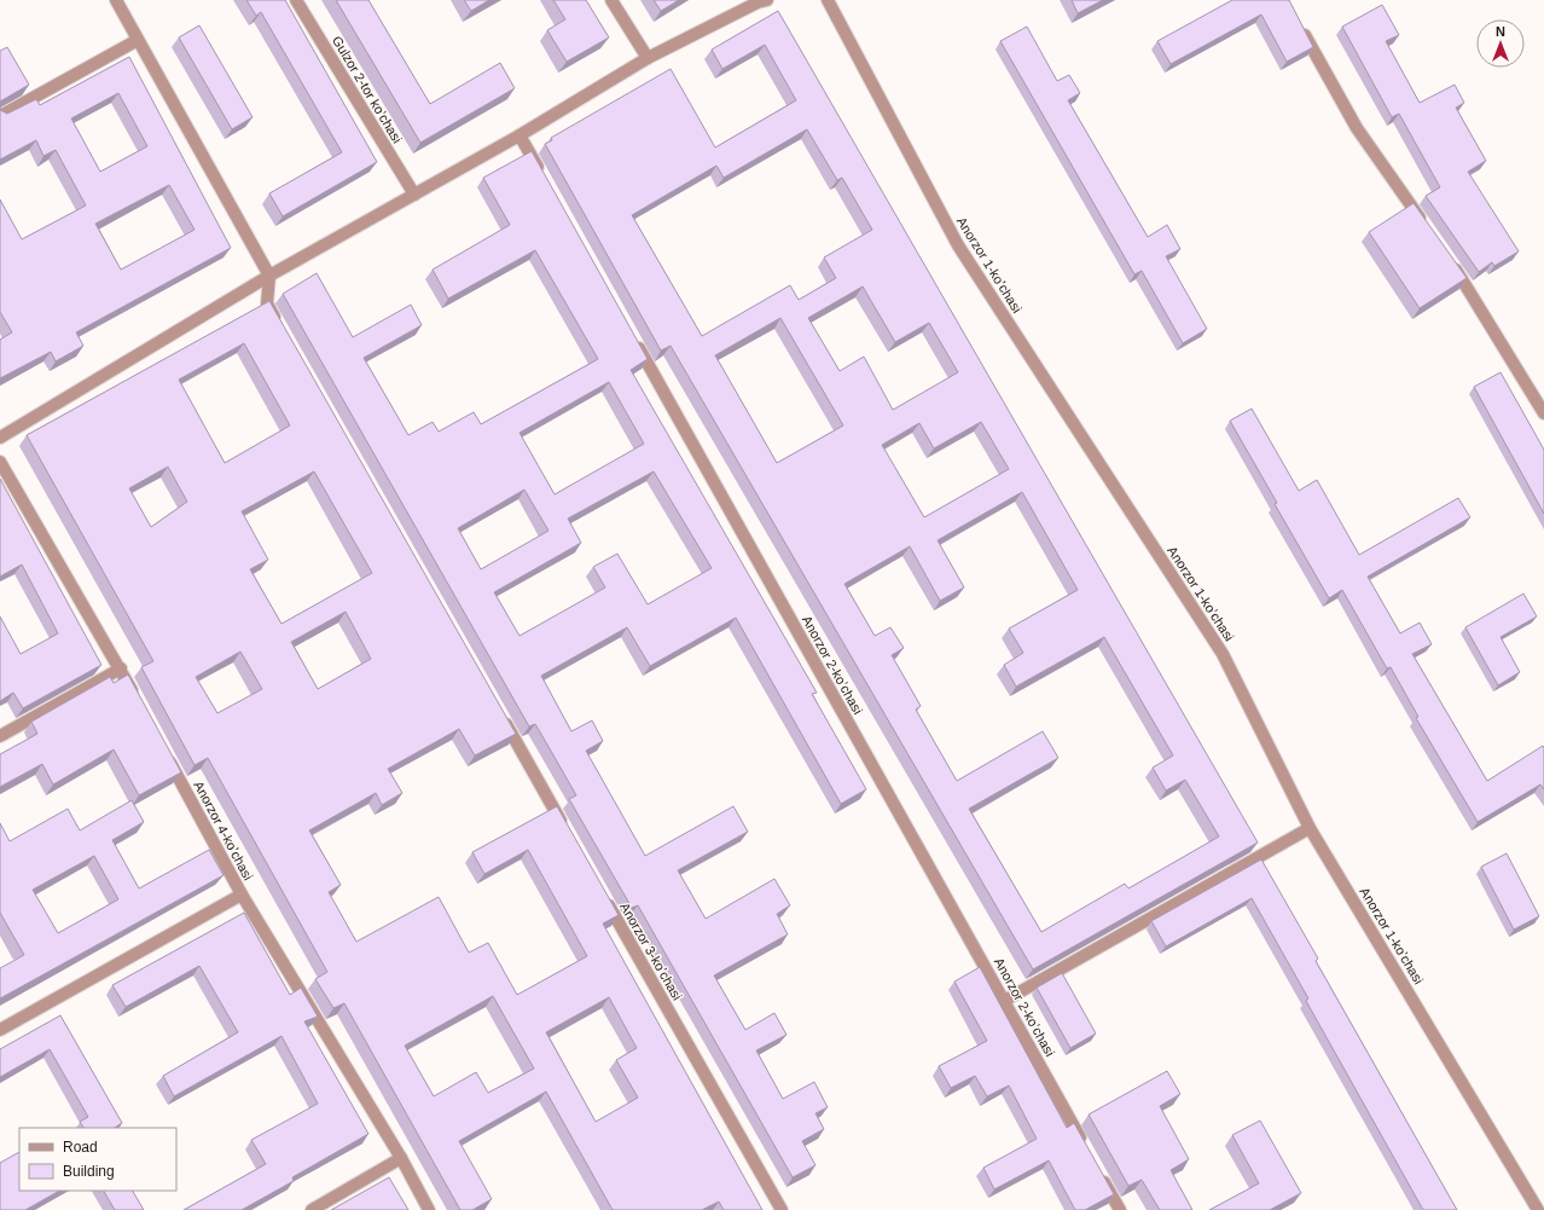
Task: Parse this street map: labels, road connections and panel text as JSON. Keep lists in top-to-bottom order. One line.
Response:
{"streets":{"street":["Gulzor 2-tor koʼchasi","Аnorzor 1-koʼchasi","Аnorzor 2-koʼchasi","Аnorzor 4-koʼchasi","Аnorzor 3-koʼchasi"]},"legend":["Road","Building"],"north":"top"}
